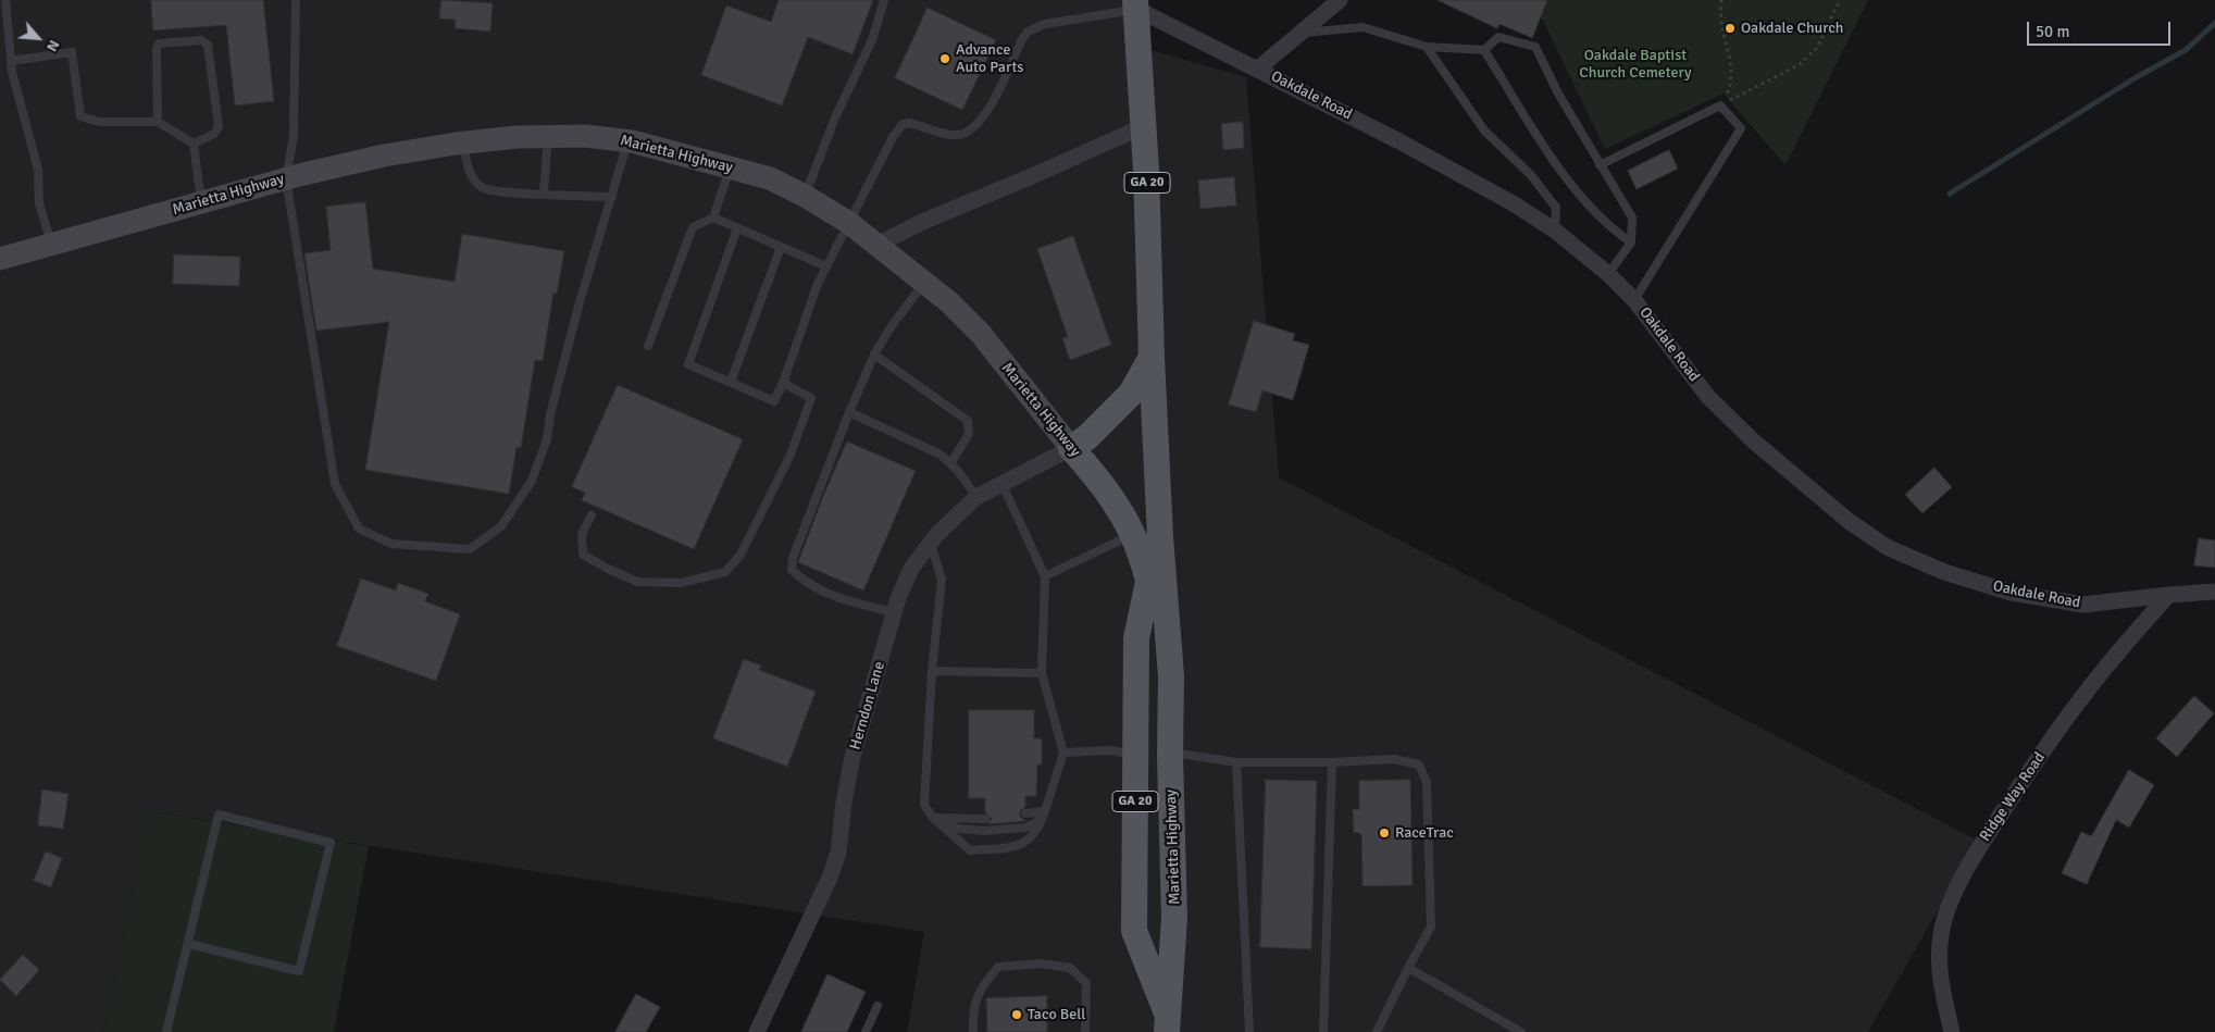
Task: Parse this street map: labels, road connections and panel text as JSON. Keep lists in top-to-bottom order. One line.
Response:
{"streets":{"main road":["Marietta Highway","GA 20"],"street":["Oakdale Road","Herndon Lane","Ridge Way Road"]},"crossings":[["Oakdale Road","Marietta Highway"],["Oakdale Road","Ridge Way Road"],["Marietta Highway","Herndon Lane"]],"parks":["Oakdale Baptist Church Cemetery"],"places":["Oakdale Church","Advance Auto Parts","RaceTrac","Taco Bell"],"scale_bar":"50 m","north":"bottom right"}
